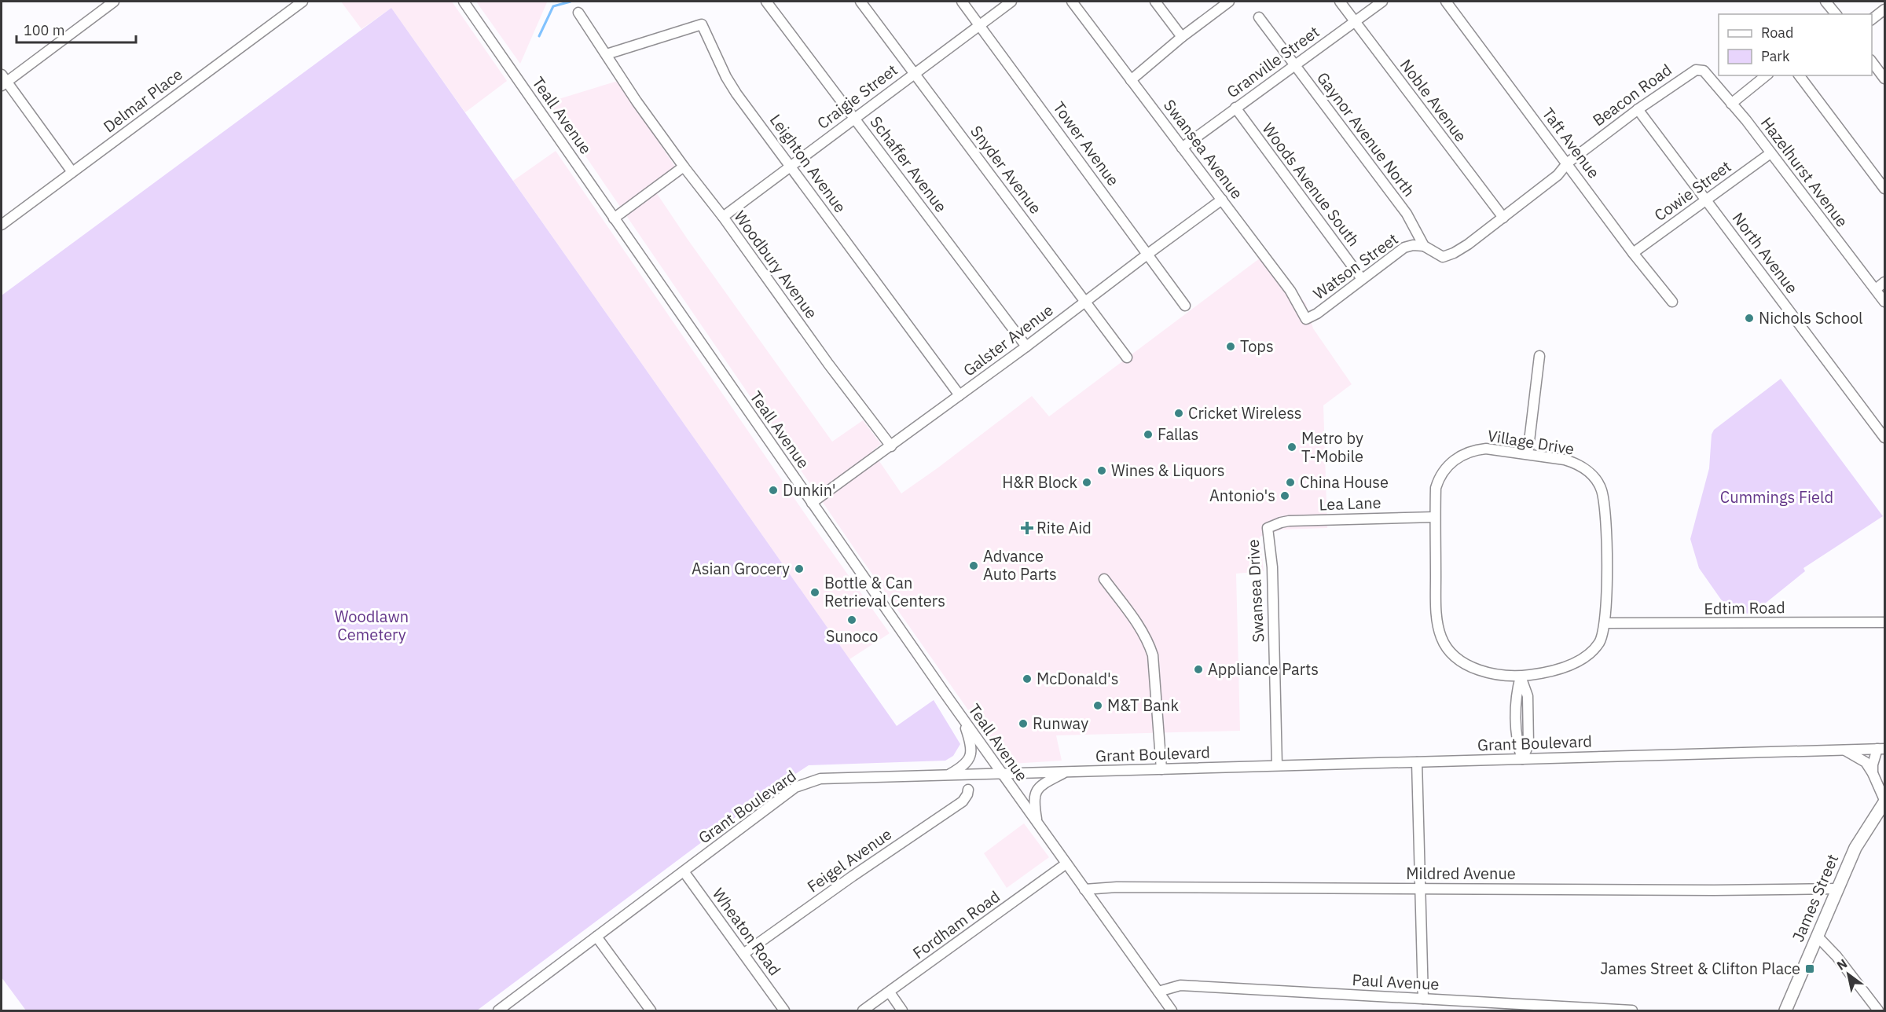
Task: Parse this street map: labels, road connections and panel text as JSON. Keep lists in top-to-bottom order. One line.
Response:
{"streets":{"main road":["James Street"],"street":["Granville Street","Beacon Road","Craigie Street","Delmar Place","Noble Avenue","Teall Avenue","Gaynor Avenue North","Taft Avenue","Tower Avenue","Swansea Avenue","Leighton Avenue","Schaffer Avenue","Snyder Avenue","Hazelhurst Avenue","Woods Avenue South","Cowie Street","North Avenue","Woodbury Avenue","Watson Street","Galster Avenue","Village Drive","Lea Lane","Swansea Drive","Edtim Road","Grant Boulevard","Feigel Avenue","Mildred Avenue","Fordham Road","Wheaton Road","Paul Avenue"]},"crossings":[["Granville Street","Noble Avenue"],["Granville Street","Gaynor Avenue North"],["Granville Street","Swansea Avenue"],["Granville Street","Woods Avenue South"],["Beacon Road","Noble Avenue"],["Beacon Road","Gaynor Avenue North"],["Beacon Road","Taft Avenue"],["Beacon Road","Hazelhurst Avenue"],["Beacon Road","North Avenue"],["Beacon Road","Watson Street"],["Craigie Street","Tower Avenue"],["Craigie Street","Leighton Avenue"],["Craigie Street","Schaffer Avenue"],["Craigie Street","Snyder Avenue"],["Craigie Street","Woodbury Avenue"],["Teall Avenue","Galster Avenue"],["Teall Avenue","Grant Boulevard"],["Teall Avenue","Mildred Avenue"],["Teall Avenue","Fordham Road"],["Teall Avenue","Paul Avenue"],["Gaynor Avenue North","Watson Street"],["Taft Avenue","Cowie Street"],["Tower Avenue","Galster Avenue"],["Swansea Avenue","Watson Street"],["Swansea Avenue","Galster Avenue"],["Leighton Avenue","Woodbury Avenue"],["Leighton Avenue","Galster Avenue"],["Schaffer Avenue","Galster Avenue"],["Snyder Avenue","Galster Avenue"],["Hazelhurst Avenue","Cowie Street"],["Woods Avenue South","Watson Street"],["Cowie Street","North Avenue"],["Woodbury Avenue","Galster Avenue"],["Village Drive","Lea Lane"],["Village Drive","Edtim Road"],["Lea Lane","Swansea Drive"],["Swansea Drive","Grant Boulevard"],["Grant Boulevard","Wheaton Road"],["Feigel Avenue","Wheaton Road"],["Mildred Avenue","James Street"]],"parks":["Cummings Field","Woodlawn Cemetery"],"places":{"other":["Nichols School","Tops","Cricket Wireless","Fallas","Metro by T-Mobile","Wines & Liquors","H&R Block","China House","Dunkin'","Antonio's","Advance Auto Parts","Asian Grocery","Bottle & Can Retrieval Centers","Sunoco","Appliance Parts","McDonald's","M&T Bank","Runway"],"health":["Rite Aid"],"transit":["James Street & Clifton Place"]},"legend":["Road","Park"],"scale_bar":"100 m","north":"top left"}
